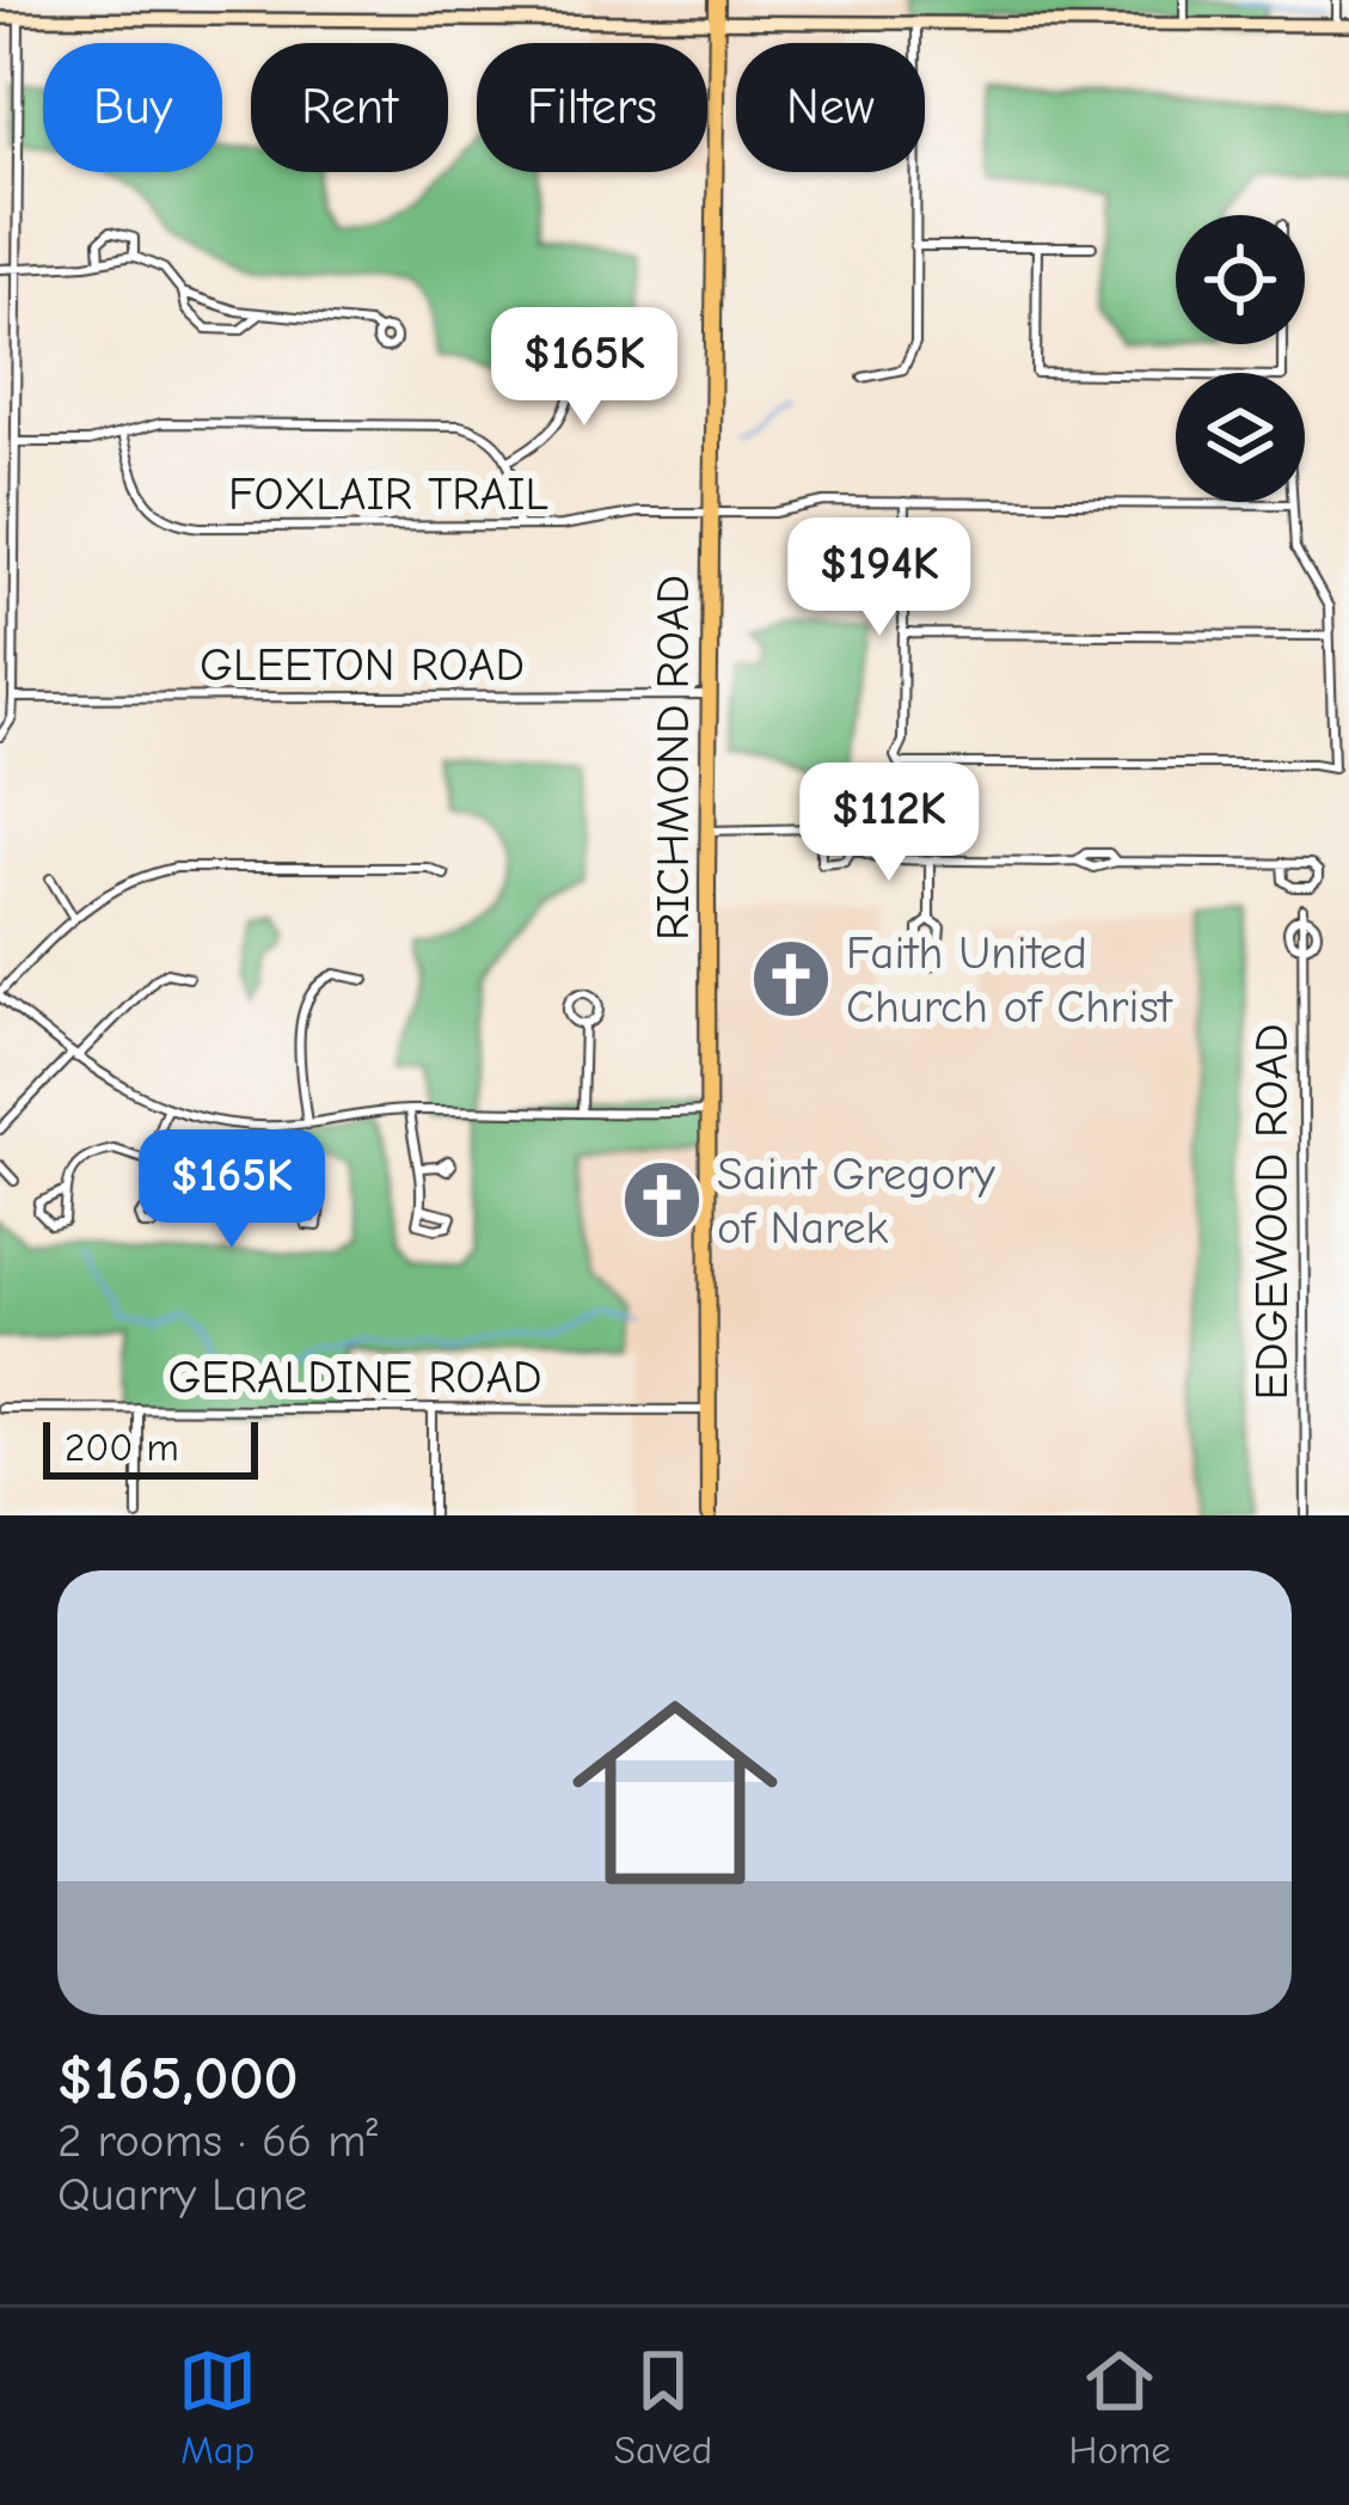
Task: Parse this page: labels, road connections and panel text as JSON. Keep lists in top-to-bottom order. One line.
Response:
{"streets":{"main road":["RICHMOND ROAD"],"street":["FOXLAIR TRAIL","GLEETON ROAD","EDGEWOOD ROAD","GERALDINE ROAD"]},"crossings":[["FOXLAIR TRAIL","RICHMOND ROAD"],["GLEETON ROAD","RICHMOND ROAD"],["RICHMOND ROAD","GERALDINE ROAD"]],"places":{"church":["Faith United Church of Christ","Saint Gregory of Narek"]},"scale_bar":"200 m","page":{"chip":["Buy","Rent","Filters","New"],"price":["$165K","$194K","$112K","$165K"],"scale":"200 m","list":[{"name":"$165,000","note":"2 rooms · 66 m² · Quarry Lane"}],"tabs":["Map","Saved","Home"]}}
